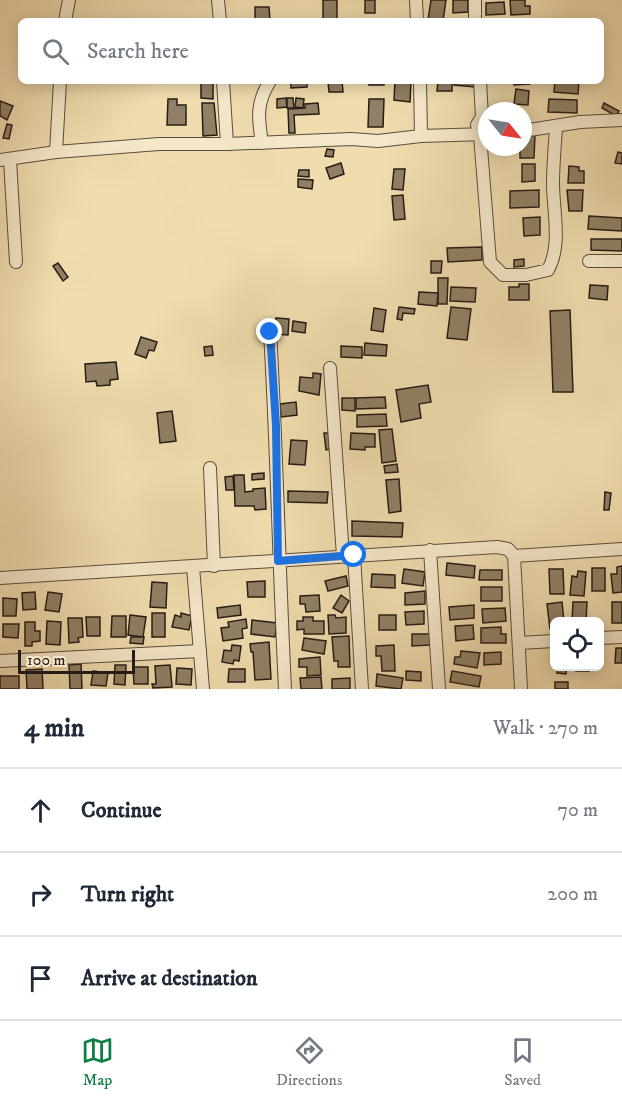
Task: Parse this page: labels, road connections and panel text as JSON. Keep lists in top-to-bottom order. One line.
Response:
{"scale_bar":"100 m","north":"bottom right","page":{"search":"Search here","scale":"100 m","heading":["4 min","Walk · 270 m"],"list":[["Continue","70 m"],["Turn right","200 m"],"Arrive at destination"],"nav":["Map","Directions","Saved"]}}
